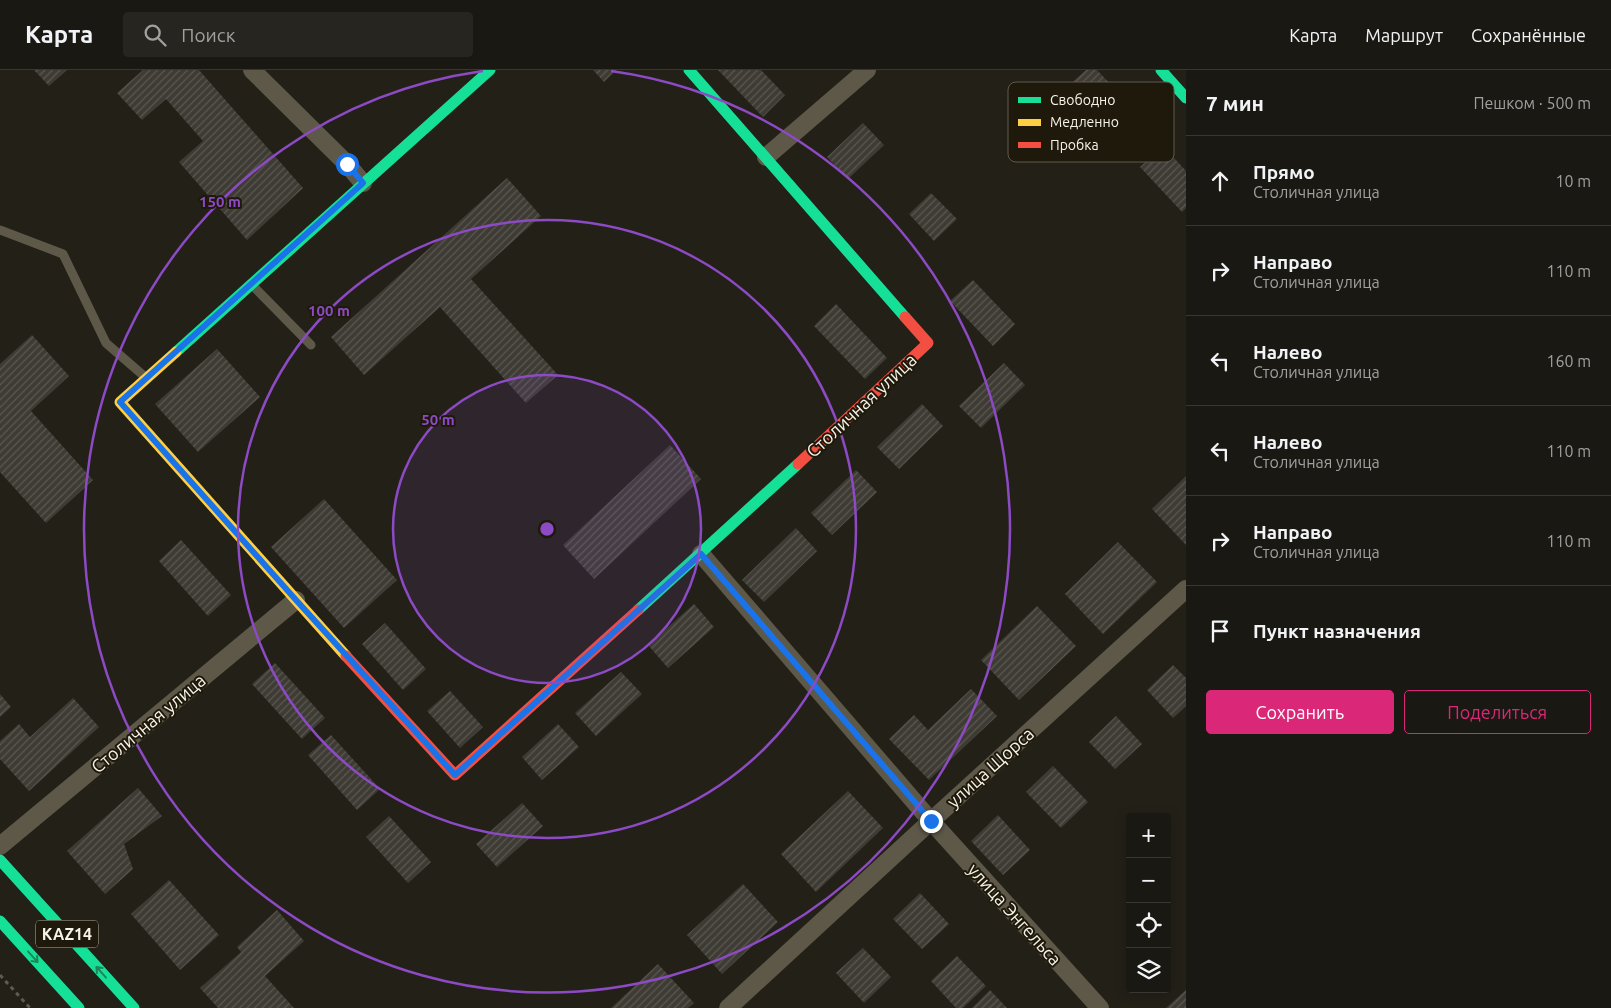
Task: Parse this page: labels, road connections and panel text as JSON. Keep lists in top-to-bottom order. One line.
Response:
{"streets":{"street":["Столичная улица","улица Щорса","улица Энгельса","KAZ14"]},"crossings":[["улица Щорса","улица Энгельса"]],"legend":["Свободно","Медленно","Пробка"],"page":{"header":"Карта","search":"Поиск","nav":["Карта","Маршрут","Сохранённые"],"heading":["7 мин","Пешком · 500 m"],"list":[["Прямо","Столичная улица","10 m"],["Направо","Столичная улица","110 m"],["Налево","Столичная улица","160 m"],["Налево","Столичная улица","110 m"],["Направо","Столичная улица","110 m"],"Пункт назначения"],"buttons":["Сохранить","Поделиться"],"map_buttons":["+","−"]},"rings":["150 m","100 m","50 m"]}
